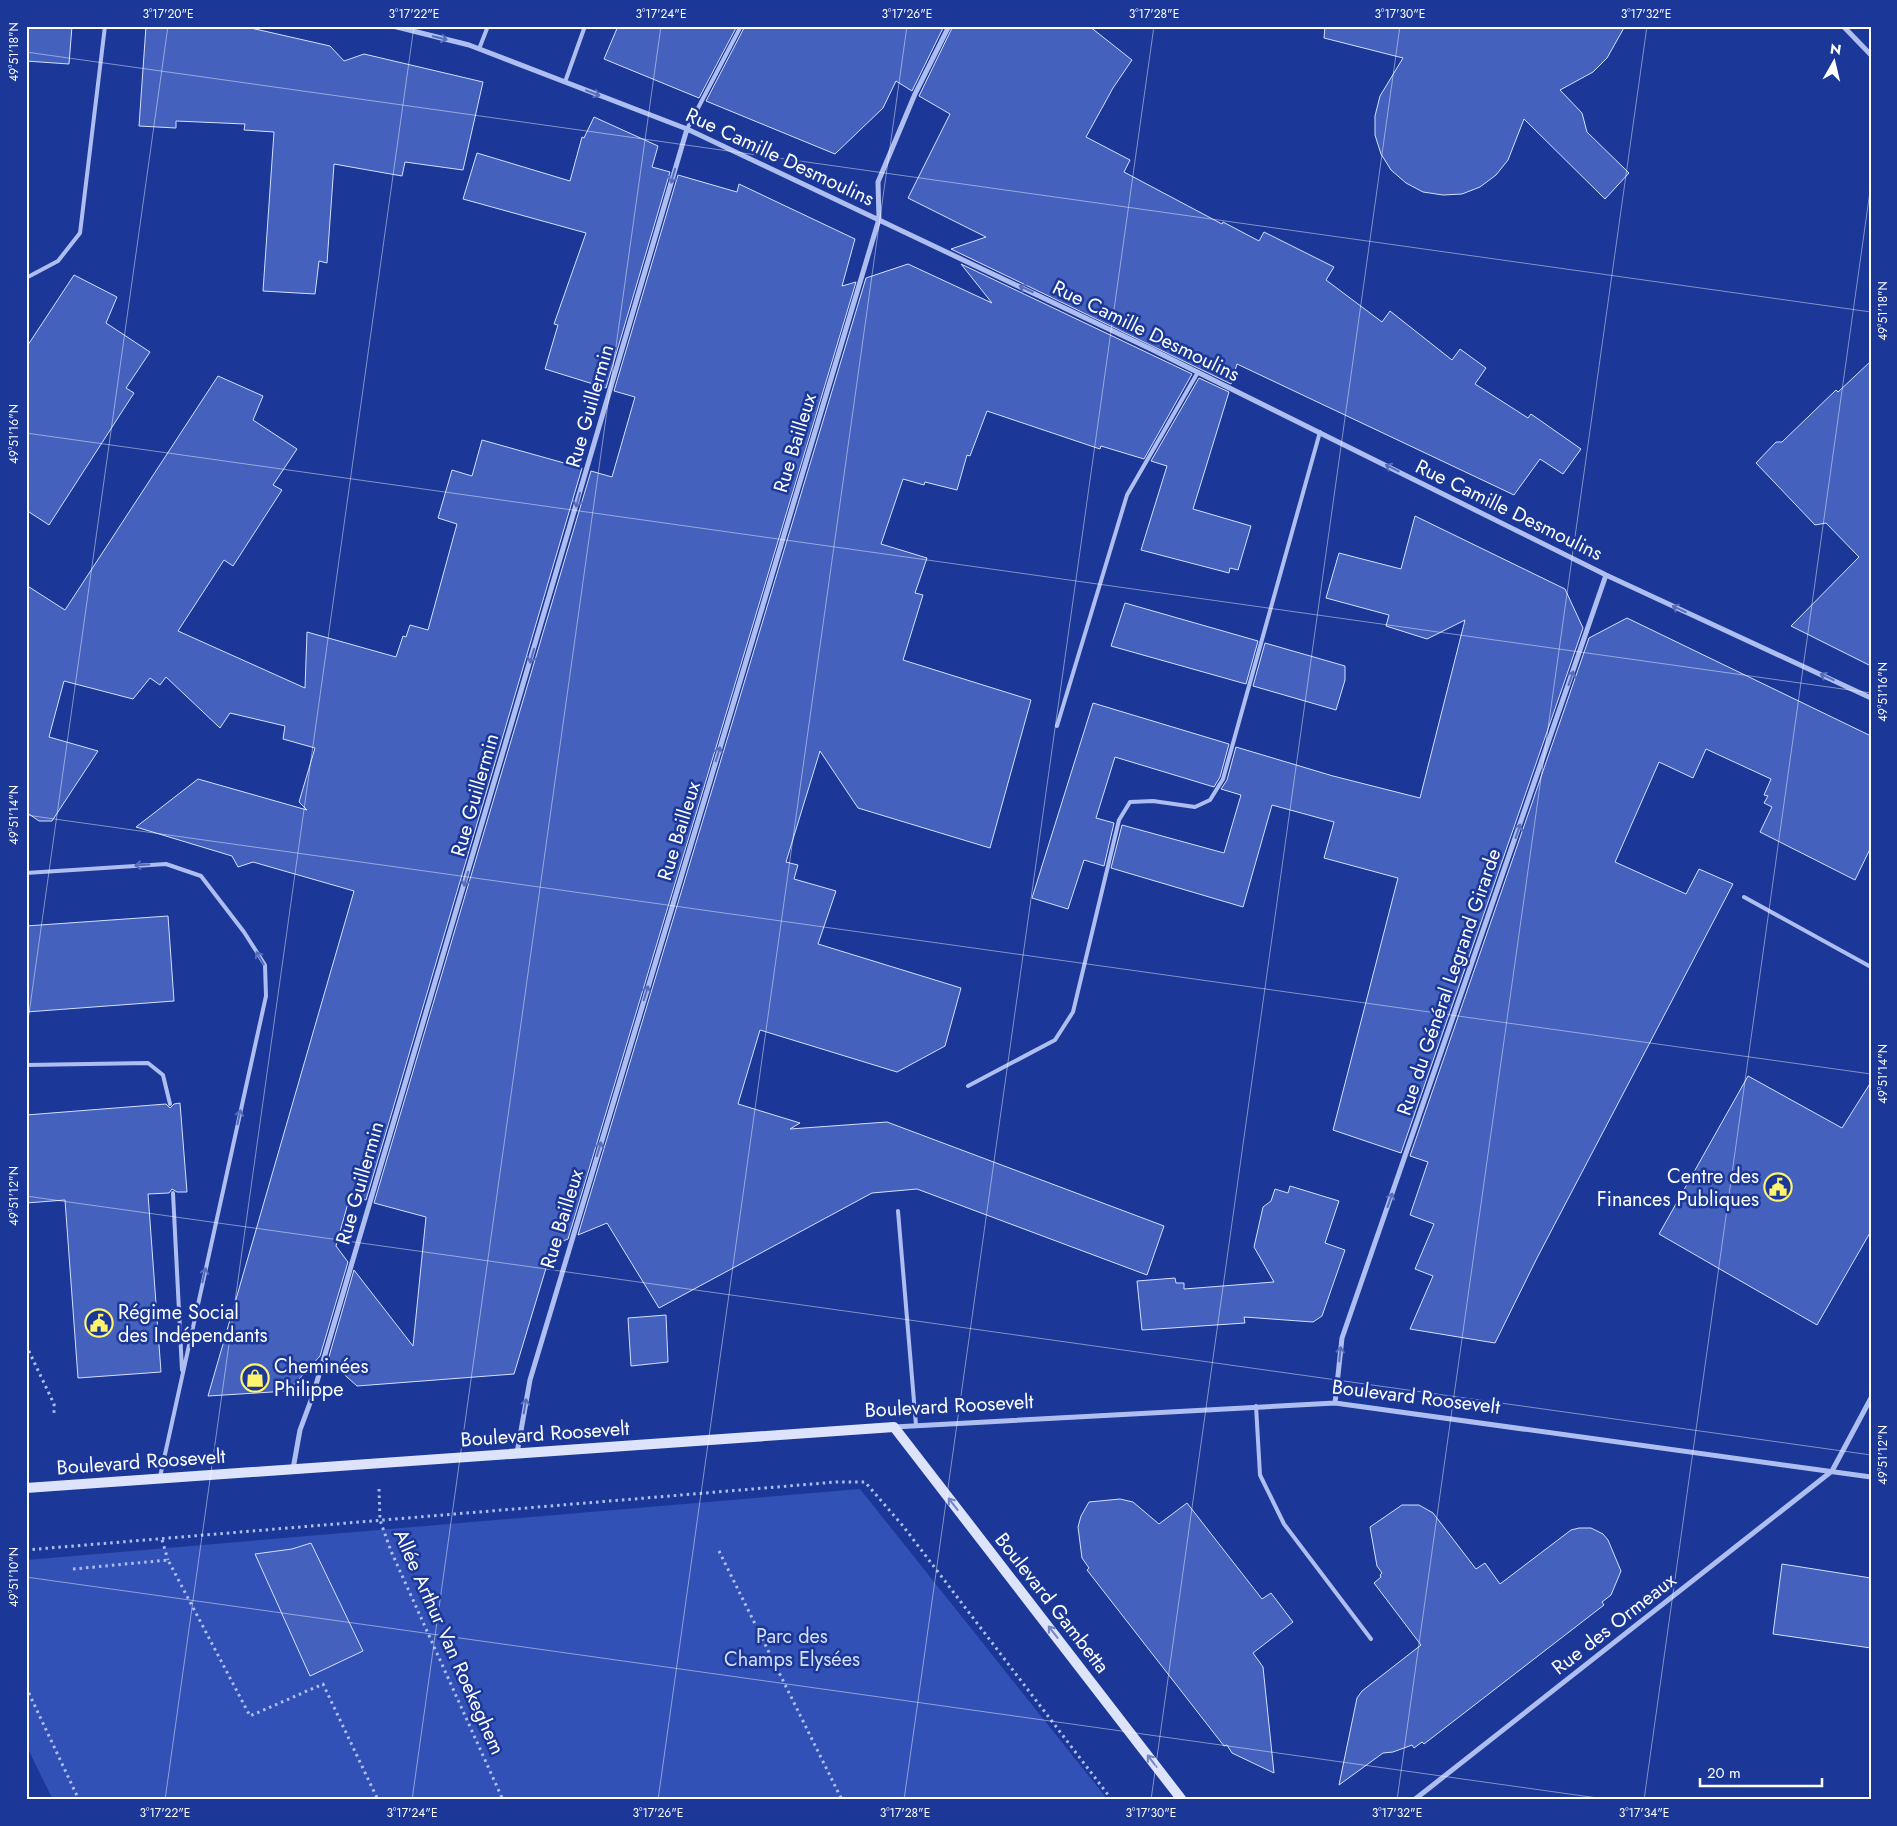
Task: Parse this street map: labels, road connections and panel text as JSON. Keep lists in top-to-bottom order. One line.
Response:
{"streets":{"main road":["Boulevard Roosevelt","Boulevard Gambetta"],"street":["Rue Camille Desmoulins","Rue Guillermin","Rue Bailleux","Rue du Général Legrand Girarde","Rue des Ormeaux"],"path":["Allée Arthur Van Roekeghem"]},"crossings":[["Rue Camille Desmoulins","Rue Guillermin"],["Rue Camille Desmoulins","Rue Bailleux"],["Rue Camille Desmoulins","Rue du Général Legrand Girarde"],["Rue Guillermin","Boulevard Roosevelt"],["Rue Bailleux","Boulevard Roosevelt"],["Rue du Général Legrand Girarde","Boulevard Roosevelt"],["Boulevard Roosevelt","Boulevard Gambetta"],["Boulevard Roosevelt","Rue des Ormeaux"],["Boulevard Roosevelt","Allée Arthur Van Roekeghem"]],"one_way":["Rue Guillermin","Rue Bailleux","Rue du Général Legrand Girarde","Boulevard Gambetta"],"parks":["Parc des Champs Elysées"],"places":{"public building":["Centre des Finances Publiques","Régime Social des Indépendants"],"shop":["Cheminées Philippe"]},"scale_bar":"20 m","north":"top","coordinates":["3°17'20\"E","3°17'22\"E","3°17'24\"E","3°17'26\"E","3°17'28\"E","3°17'30\"E","3°17'32\"E","49°51'18\"N","49°51'16\"N","49°51'14\"N","49°51'12\"N","49°51'10\"N","3°17'34\"E"]}
